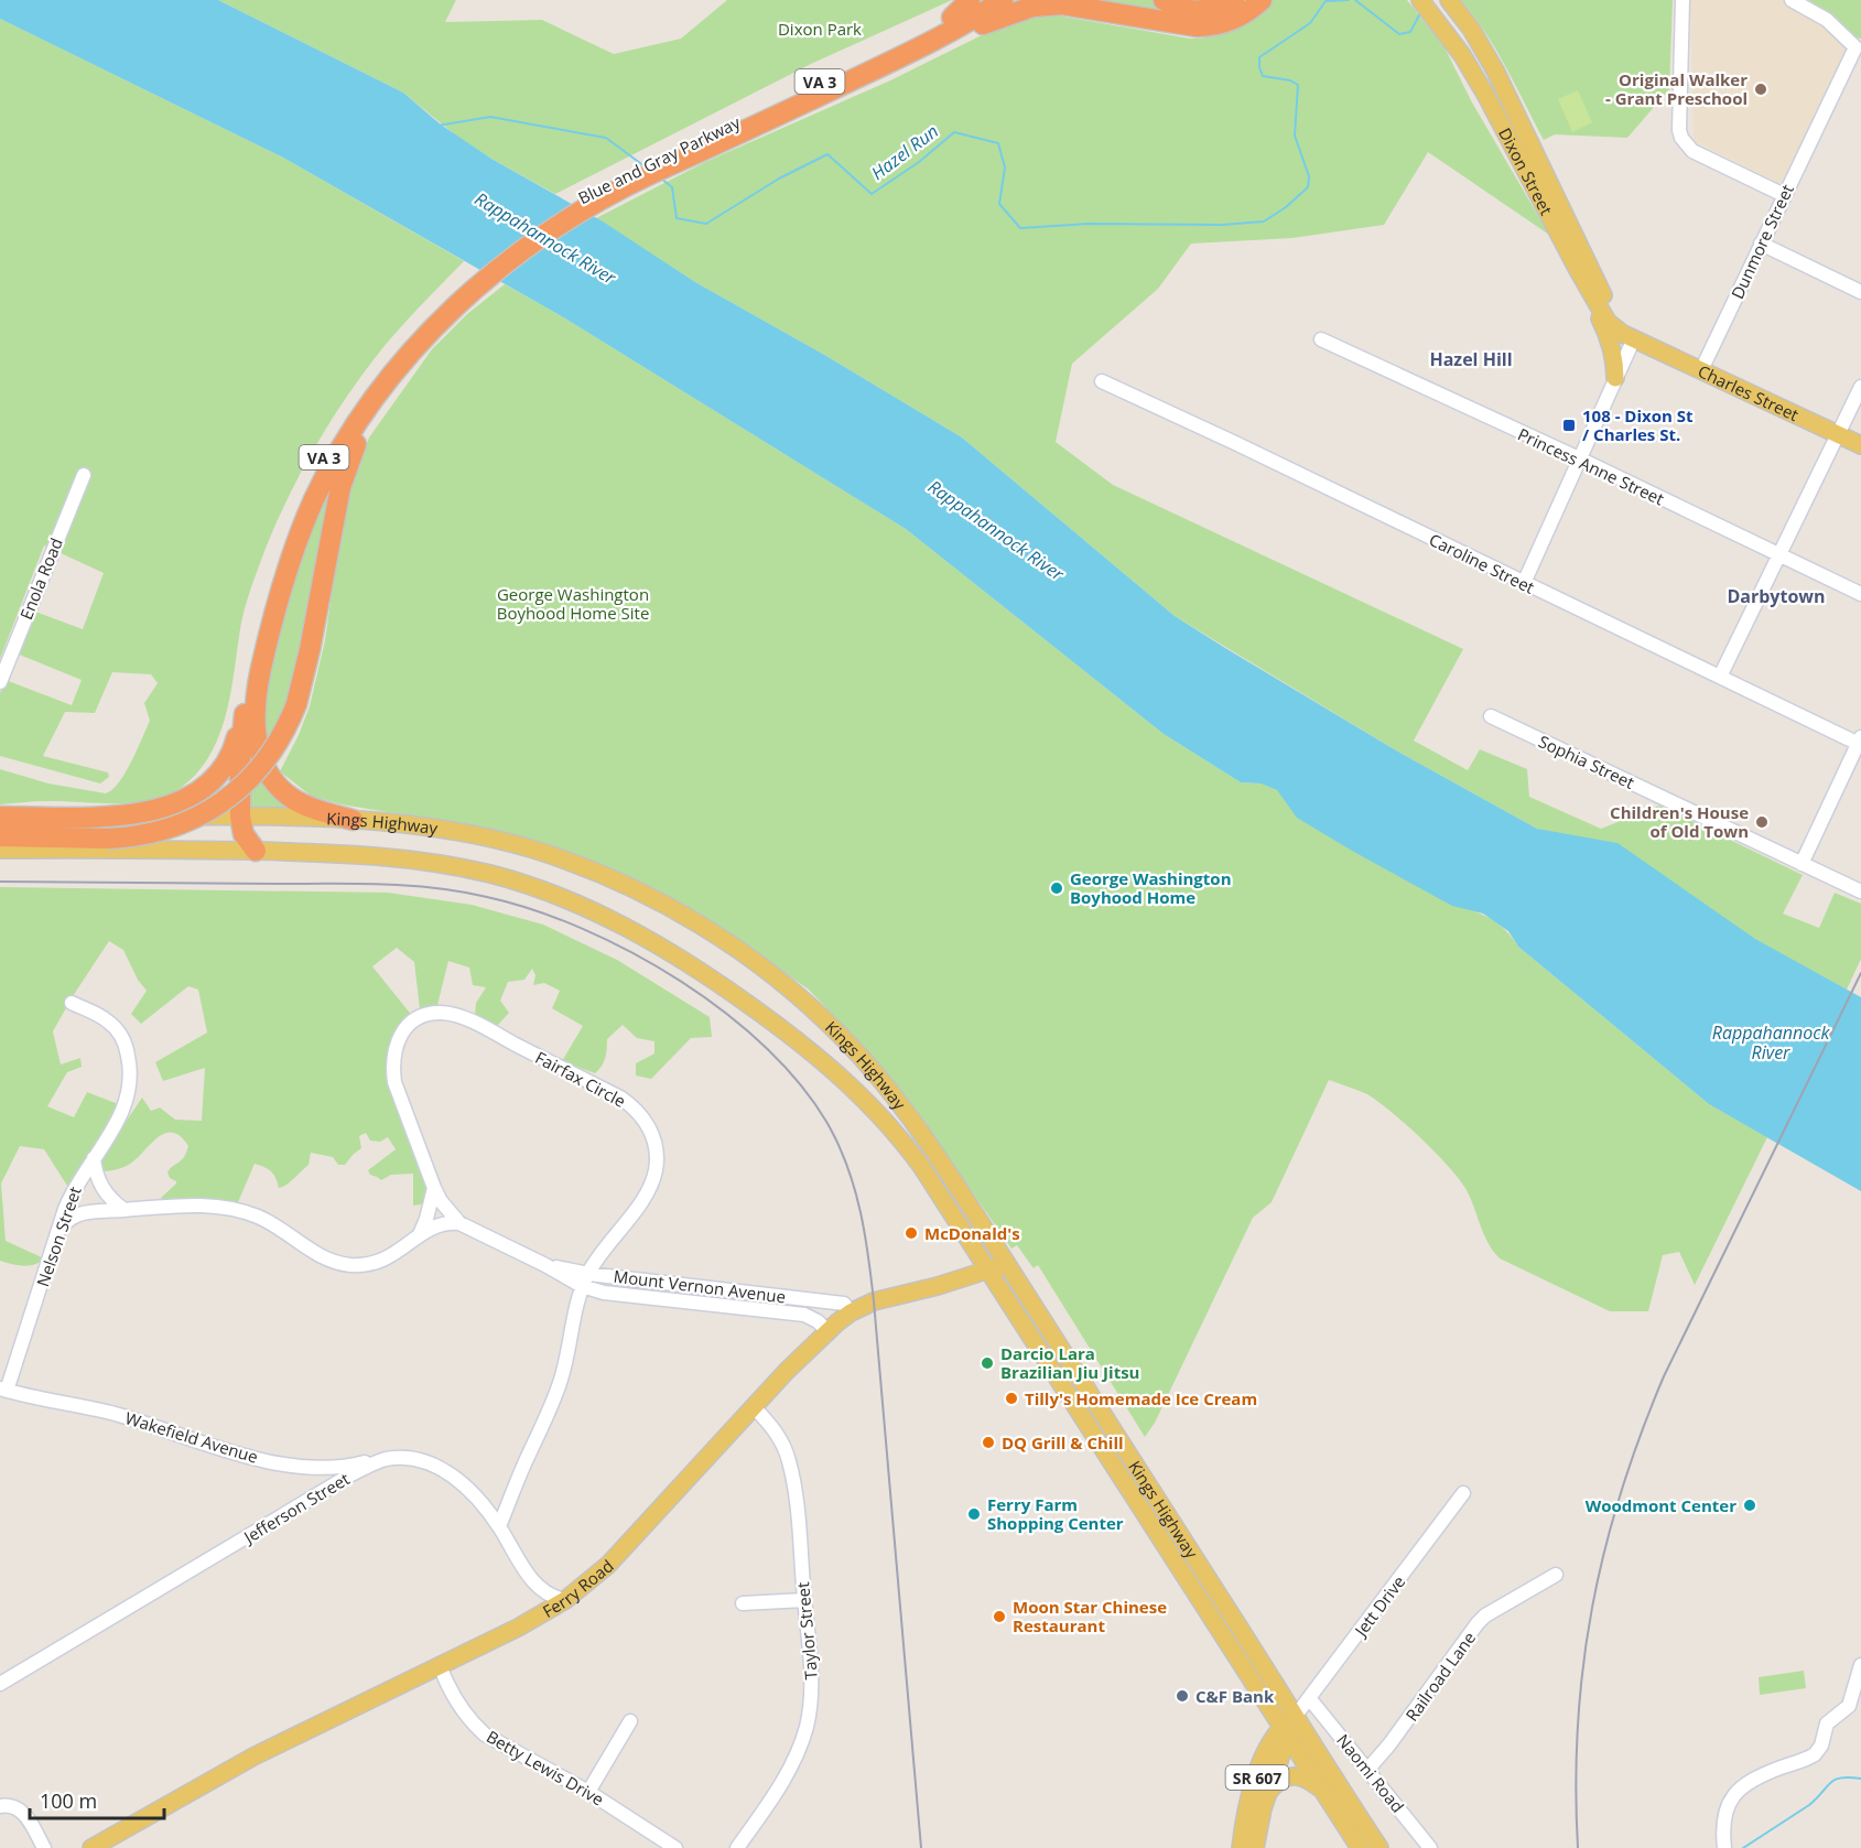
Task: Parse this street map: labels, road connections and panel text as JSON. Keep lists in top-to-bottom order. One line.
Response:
{"streets":{"highway":["VA 3","Blue and Gray Parkway","Kings Highway"],"main road":["Dixon Street","Charles Street","Ferry Road","SR 607"],"street":["Dunmore Street","Princess Anne Street","Caroline Street","Enola Road","Sophia Street","Fairfax Circle","Nelson Street","Mount Vernon Avenue","Wakefield Avenue","Jefferson Street","Jett Drive","Taylor Street","Railroad Lane","Betty Lewis Drive","Naomi Road"]},"crossings":[["VA 3","Blue and Gray Parkway"],["VA 3","Kings Highway"],["Dixon Street","Charles Street"],["Dunmore Street","Charles Street"],["Kings Highway","Ferry Road"],["Kings Highway","Jett Drive"],["Kings Highway","SR 607"],["Fairfax Circle","Mount Vernon Avenue"],["Fairfax Circle","Jefferson Street"],["Nelson Street","Wakefield Avenue"],["Mount Vernon Avenue","Ferry Road"],["Wakefield Avenue","Jefferson Street"],["Jefferson Street","Ferry Road"],["Ferry Road","Taylor Street"],["Ferry Road","Betty Lewis Drive"],["Jett Drive","Naomi Road"],["Jett Drive","SR 607"],["Railroad Lane","Naomi Road"]],"districts":["Hazel Hill","Darbytown"],"water":["Hazel Run","Rappahannock River"],"parks":["Dixon Park","George Washington Boyhood Home Site"],"places":{"other":["Original Walker - Grant Preschool","Children's House of Old Town","George Washington Boyhood Home","McDonald's","Darcio Lara Brazilian Jiu Jitsu","Tilly's Homemade Ice Cream","DQ Grill & Chill","Woodmont Center","Ferry Farm Shopping Center","Moon Star Chinese Restaurant","C&F Bank"],"transit":["108 - Dixon St / Charles St."]},"scale_bar":"100 m"}
